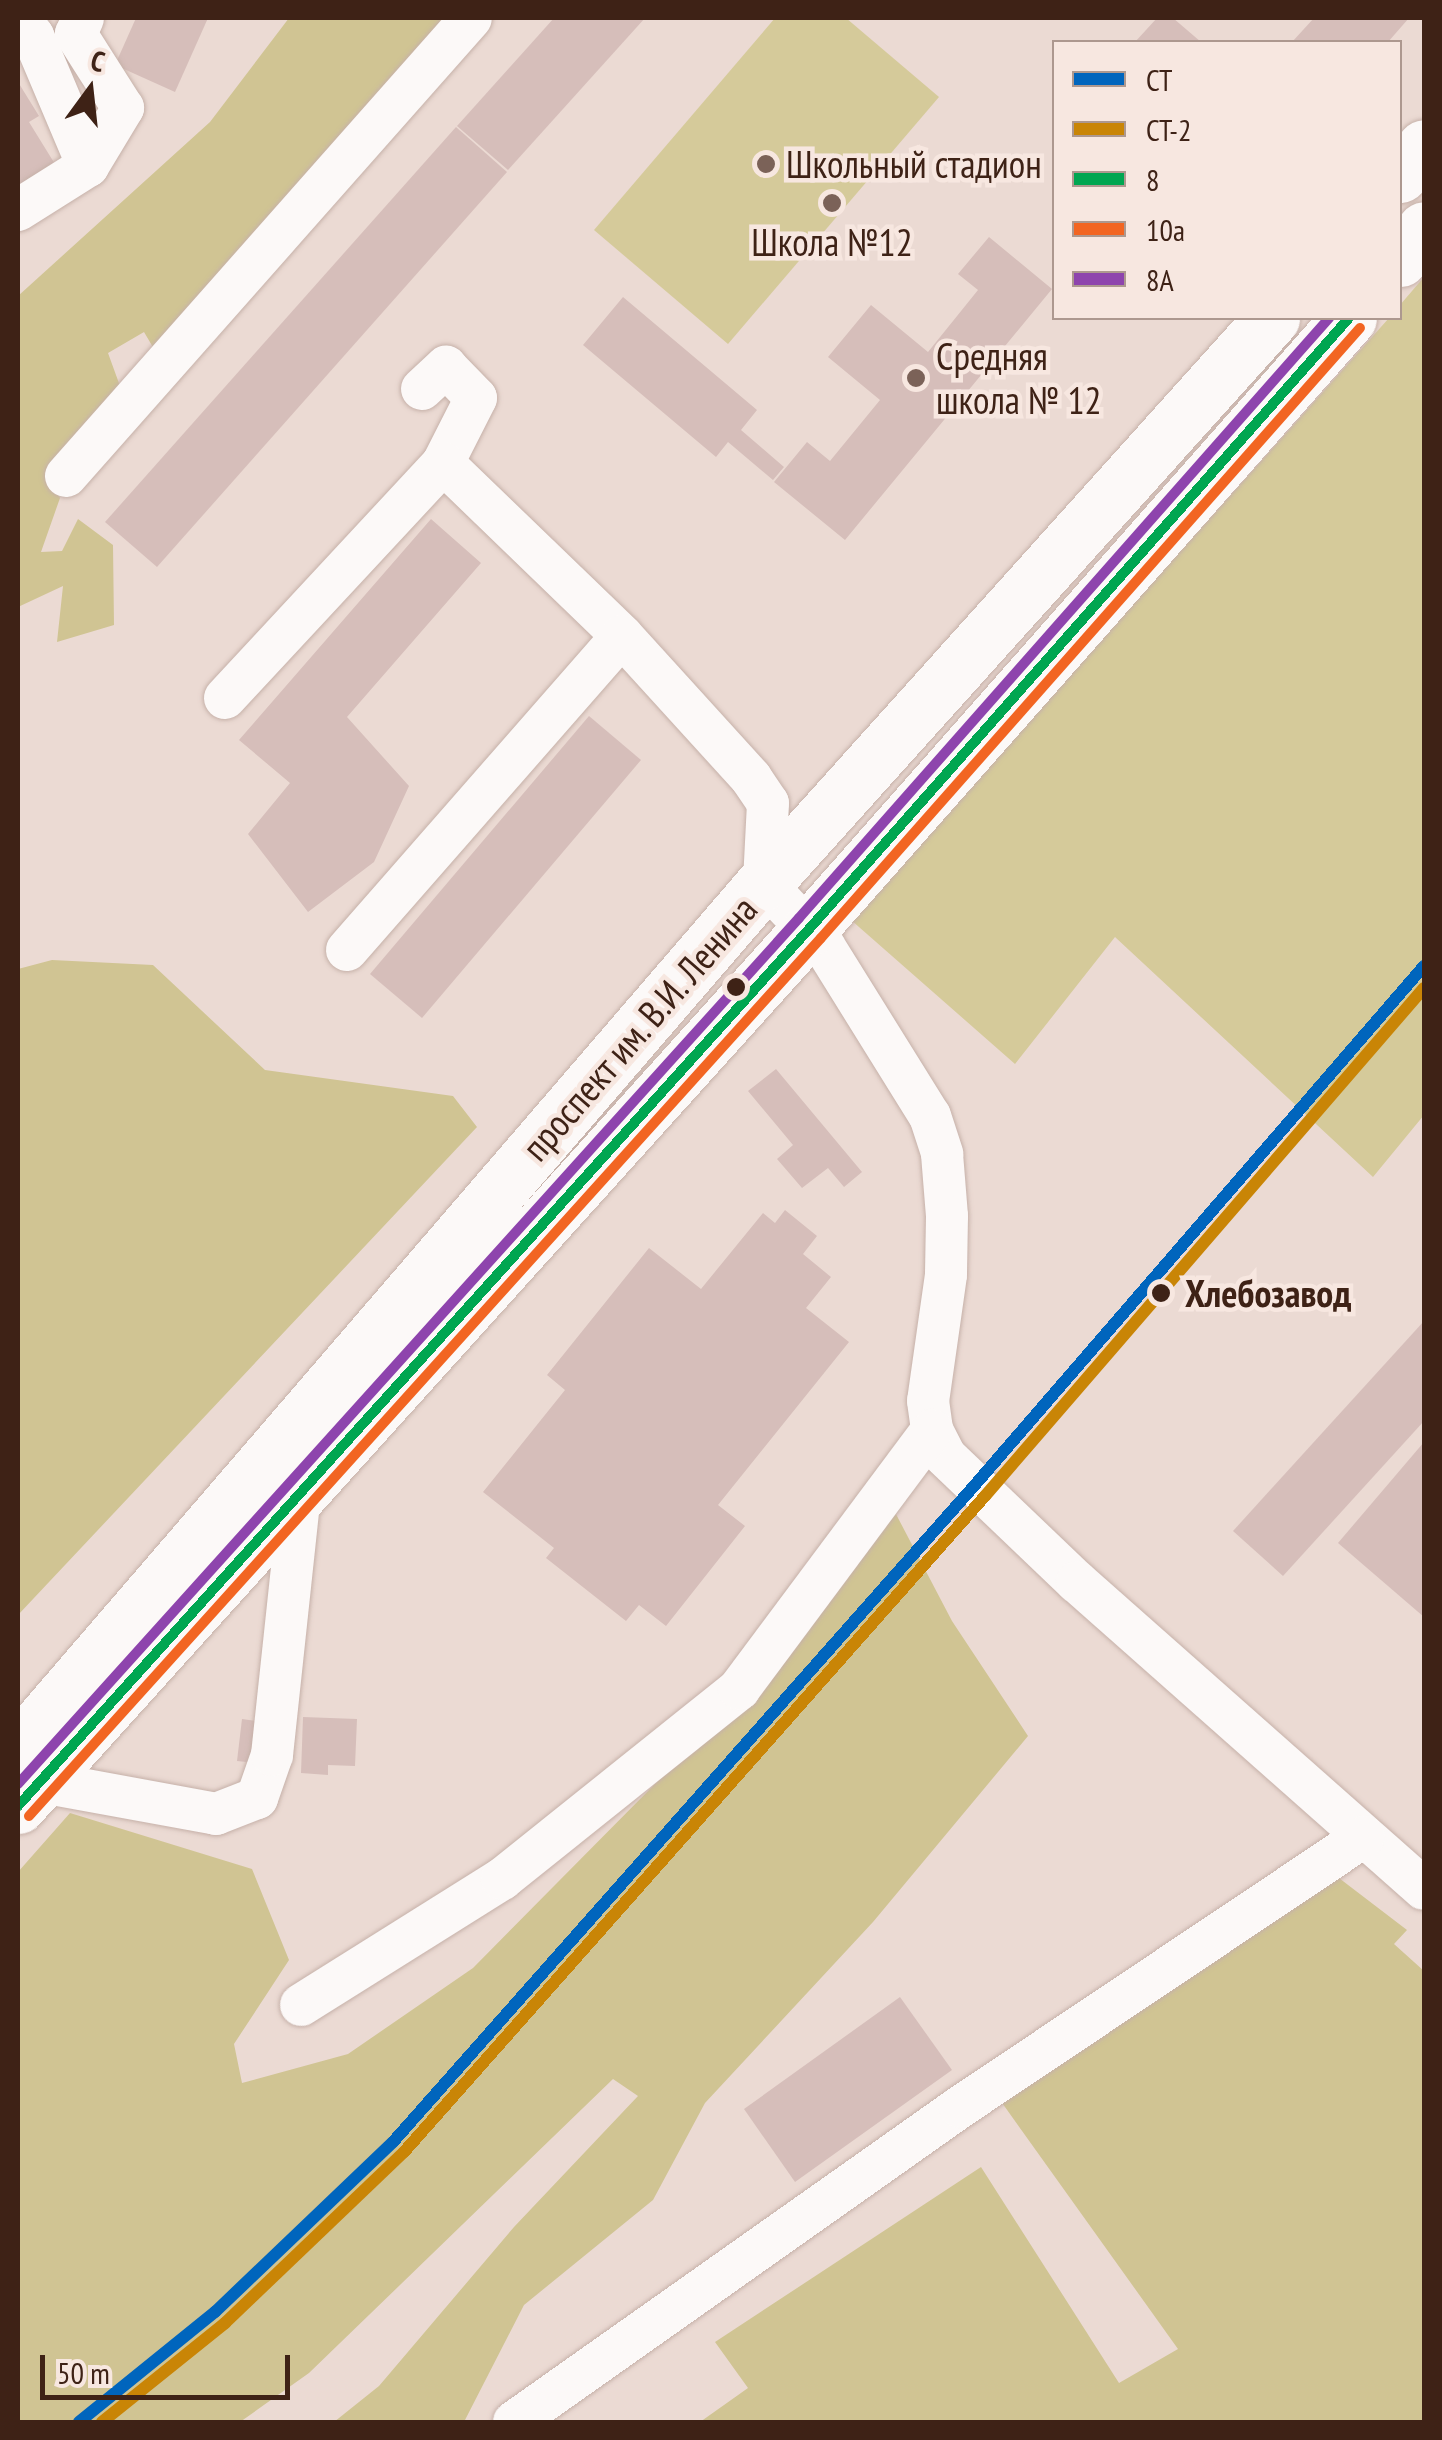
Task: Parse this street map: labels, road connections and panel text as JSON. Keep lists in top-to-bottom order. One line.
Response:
{"streets":{"main road":["проспект им. В.И. Ленина"]},"places":["Школьный стадион","Школа №12","Средняя школа № 12","Хлебозавод"],"lines":["transit line 8","transit line 8А","transit line 10а","transit line СТ","transit line СТ-2"],"legend":["СТ","СТ-2","8","10а","8А"],"scale_bar":"50 m","north":"top"}
